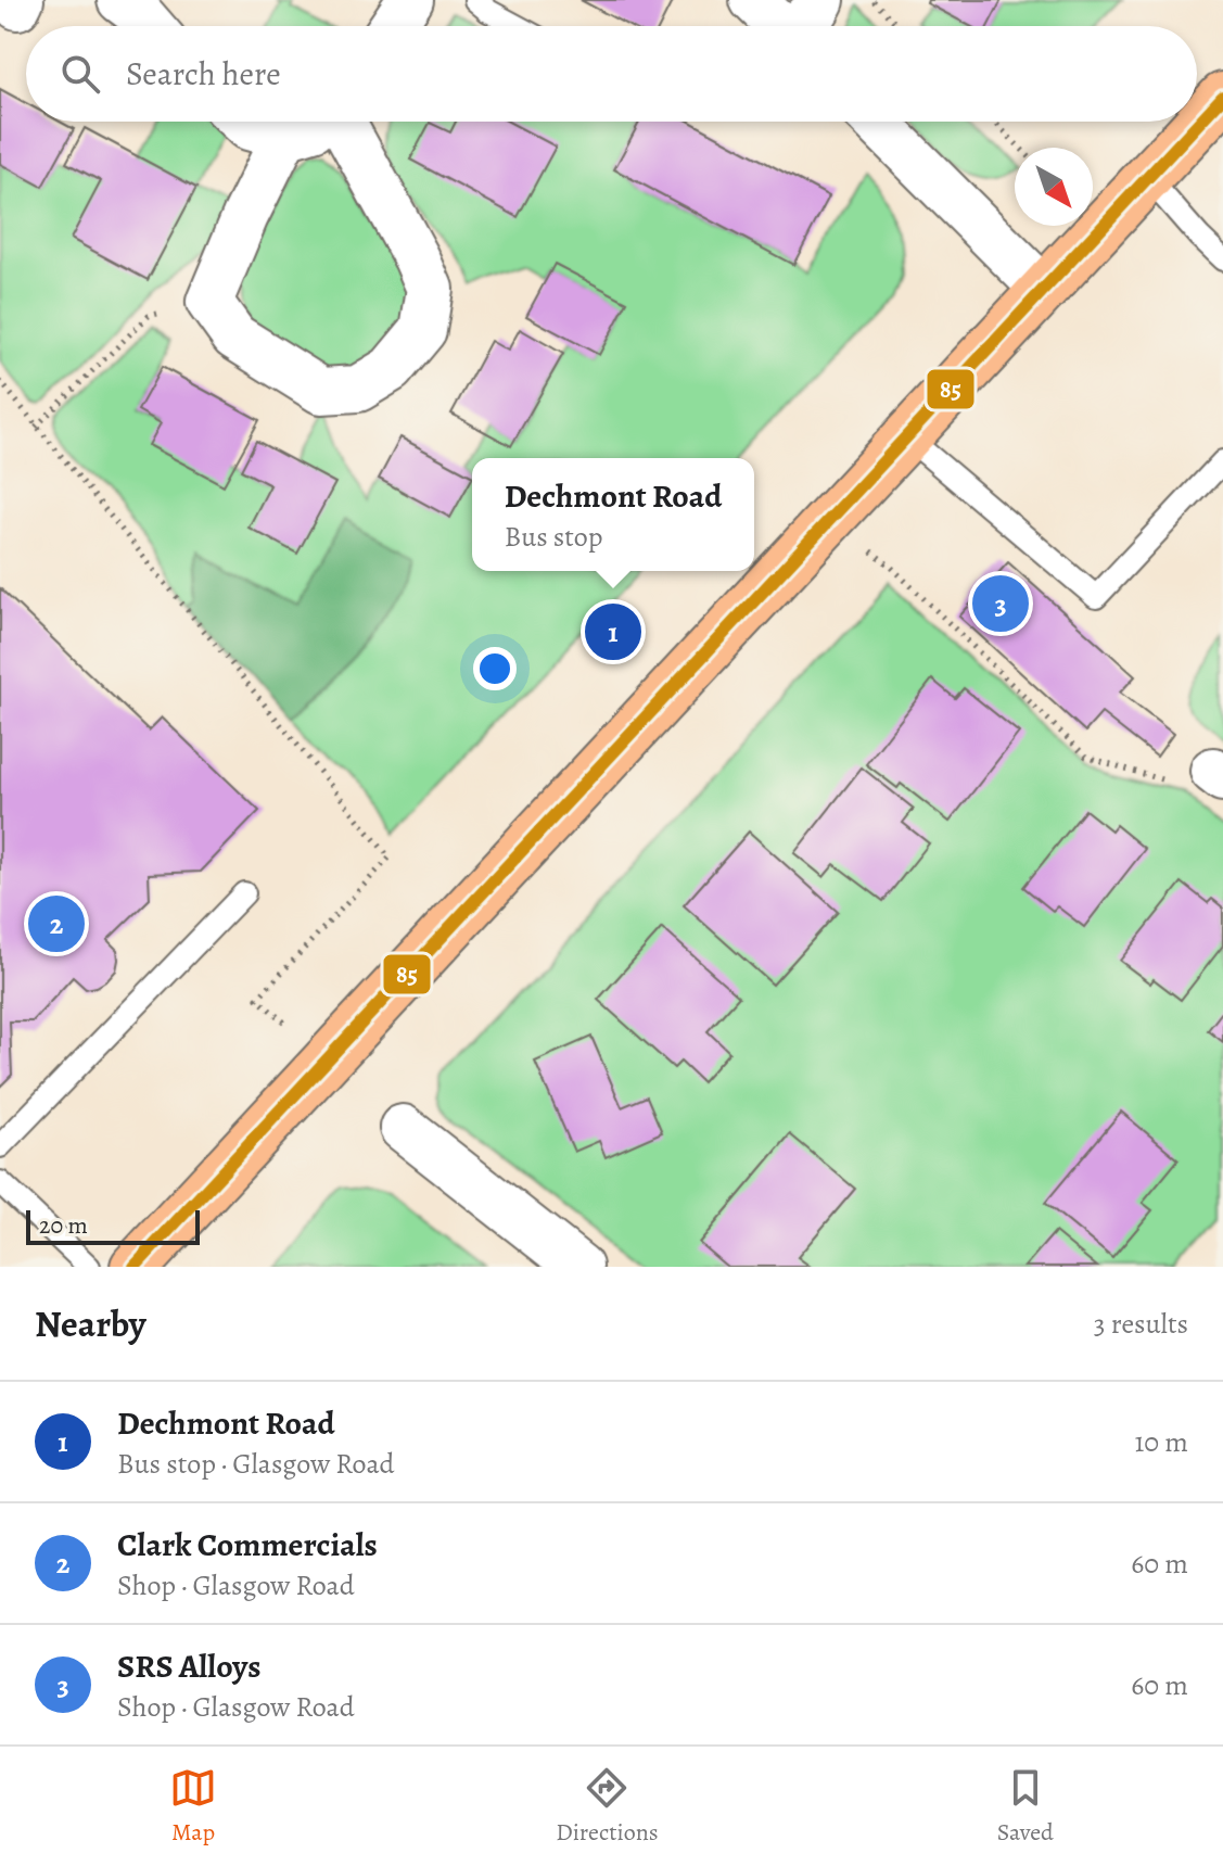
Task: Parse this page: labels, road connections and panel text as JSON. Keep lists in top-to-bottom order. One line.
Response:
{"lines":["transit line 85"],"scale_bar":"20 m","north":"bottom right","page":{"search":"Search here","popup":["Dechmont Road","Bus stop"],"pins":["3","1","2"],"scale":"20 m","heading":["Nearby","3 results"],"list":[{"mark":"1","name":"Dechmont Road","note":"Bus stop · Glasgow Road","value":"10 m"},{"mark":"2","name":"Clark Commercials","note":"Shop · Glasgow Road","value":"60 m"},{"mark":"3","name":"SRS Alloys","note":"Shop · Glasgow Road","value":"60 m"}],"nav":["Map","Directions","Saved"]}}
